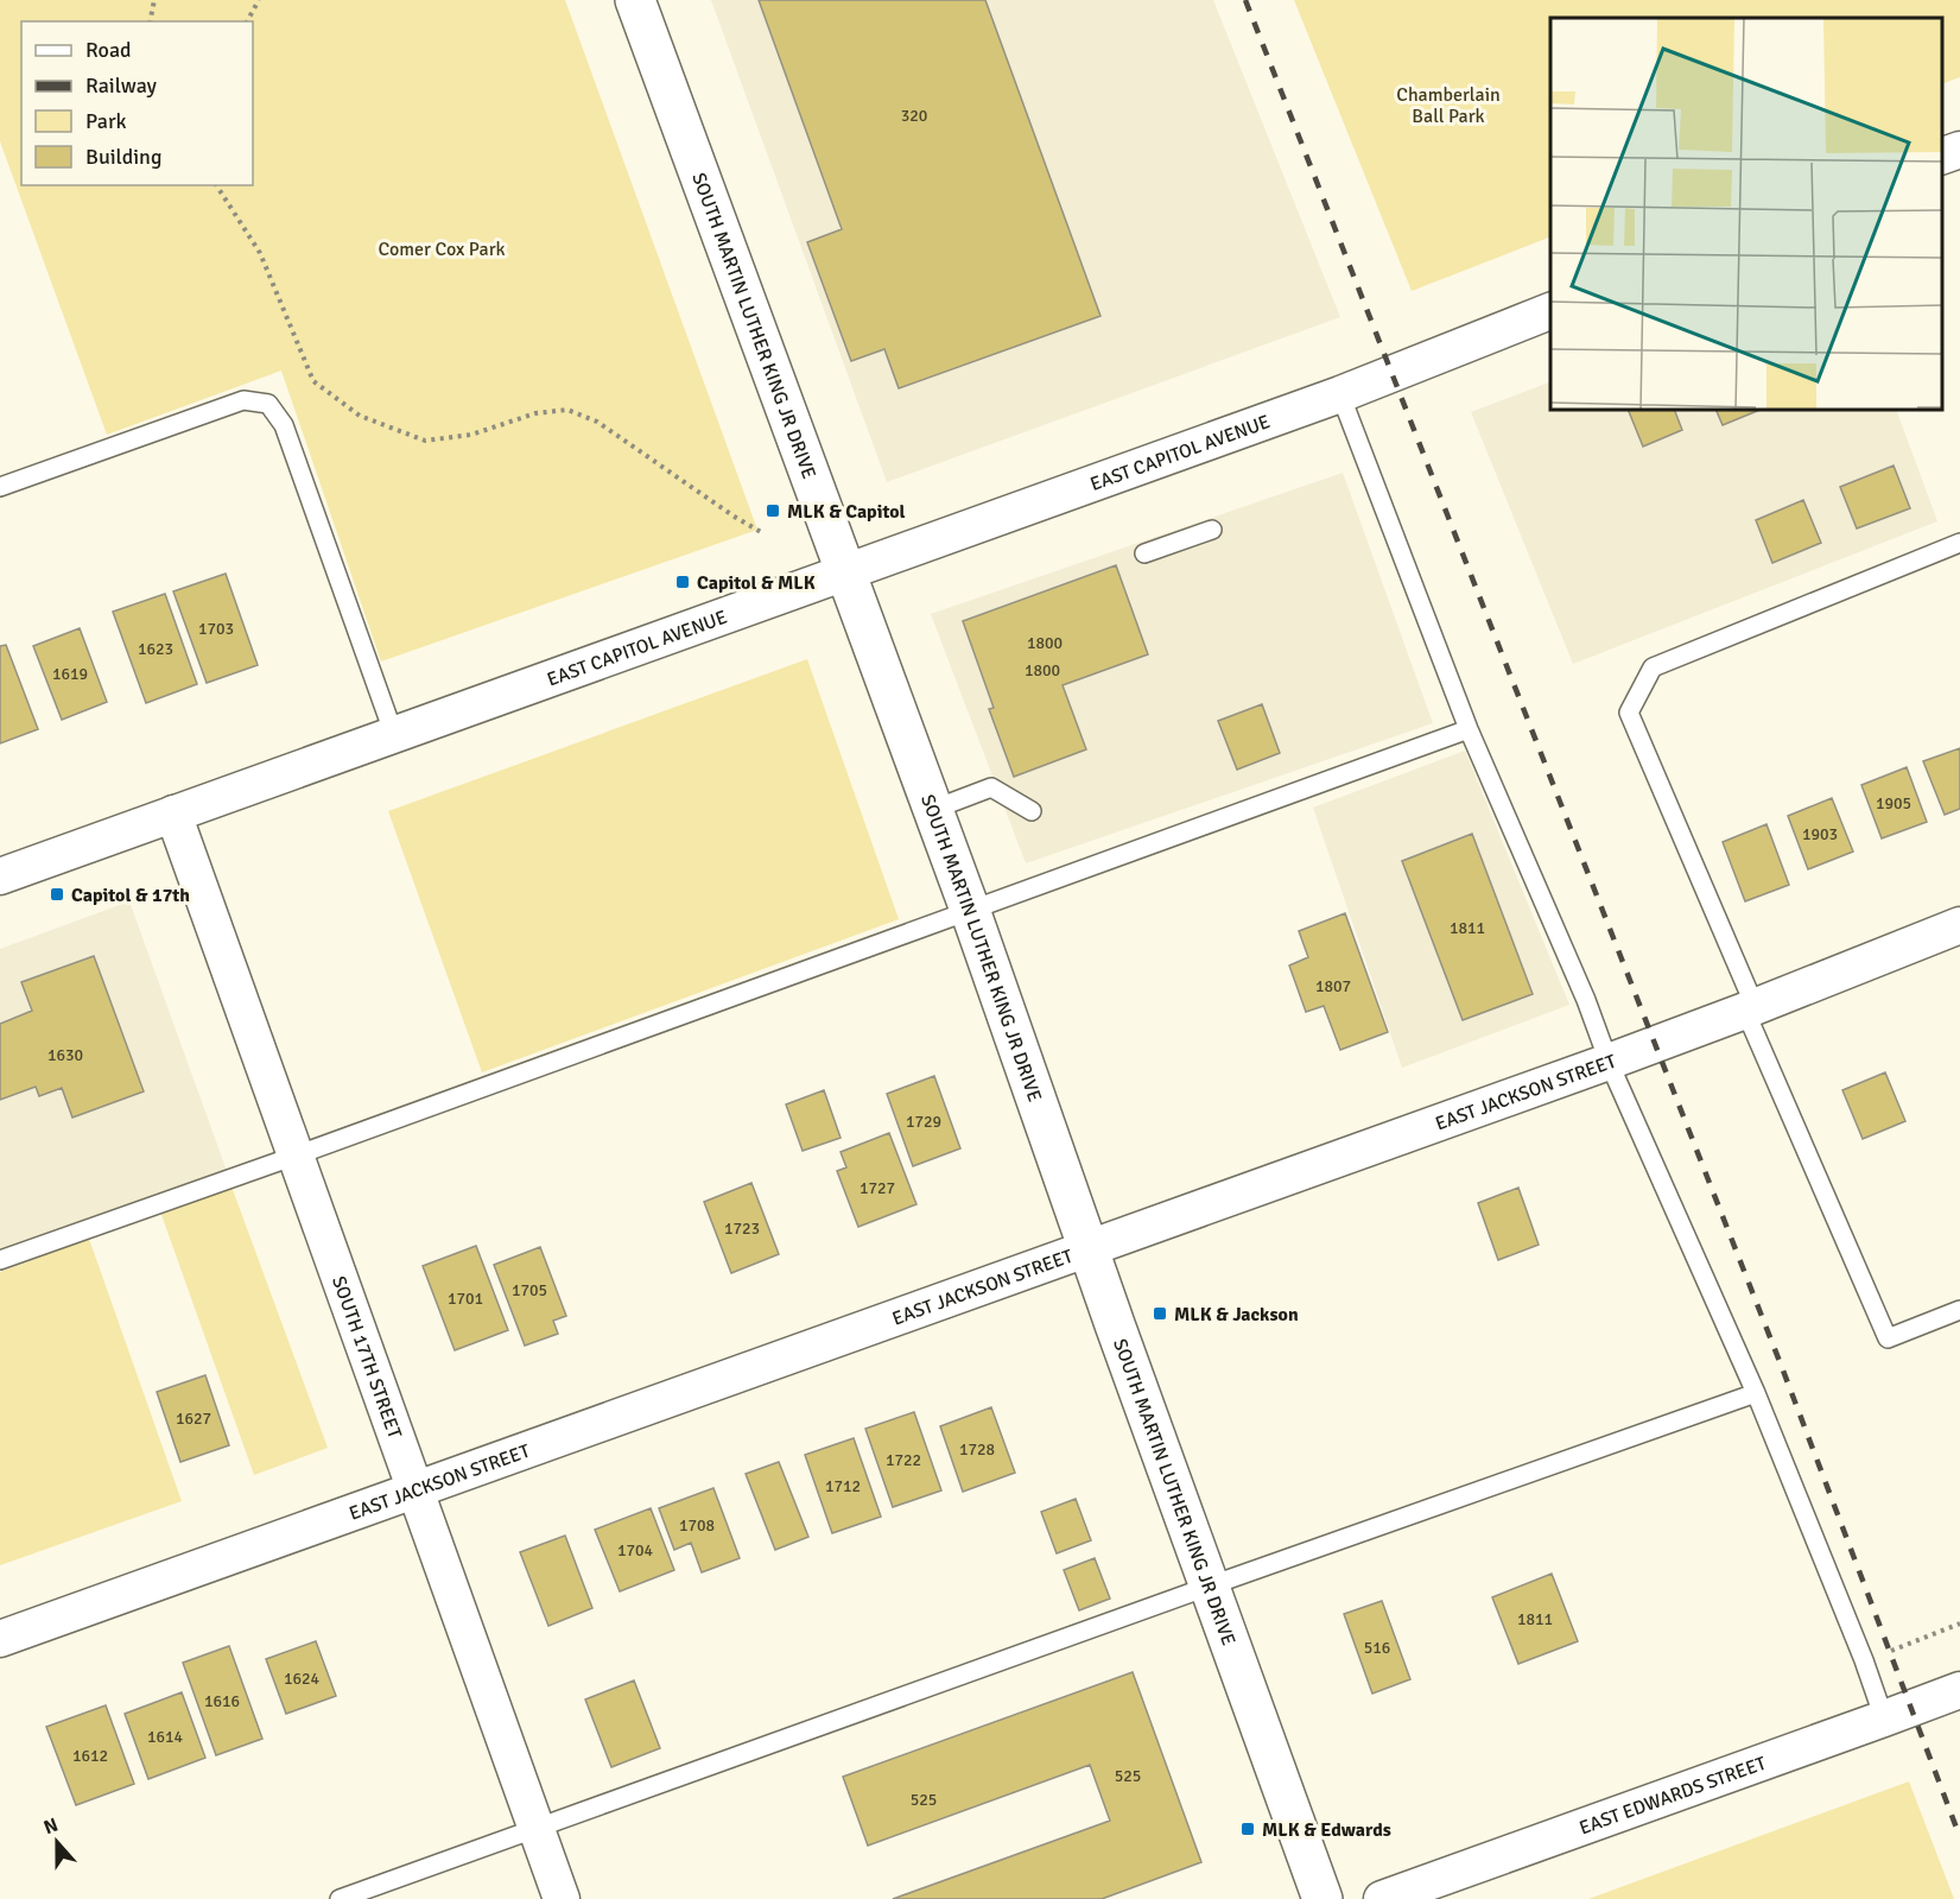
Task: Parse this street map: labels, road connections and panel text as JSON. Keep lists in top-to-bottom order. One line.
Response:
{"streets":{"street":["SOUTH MARTIN LUTHER KING JR DRIVE","EAST CAPITOL AVENUE","EAST JACKSON STREET","SOUTH 17TH STREET","EAST EDWARDS STREET"]},"crossings":[["SOUTH MARTIN LUTHER KING JR DRIVE","EAST CAPITOL AVENUE"],["SOUTH MARTIN LUTHER KING JR DRIVE","EAST JACKSON STREET"],["EAST CAPITOL AVENUE","SOUTH 17TH STREET"],["EAST JACKSON STREET","SOUTH 17TH STREET"]],"parks":["Chamberlain Ball Park","Comer Cox Park"],"places":{"transit":["MLK & Capitol","Capitol & MLK","Capitol & 17th","MLK & Jackson","MLK & Edwards"]},"house_numbers":["320","1703","1800","1623","1800","1619","1905","1903","1811","1807","1630","1729","1727","1723","1705","1701","1627","1728","1722","1712","1708","1704","1811","516","1624","1616","1614","1612","525","525"],"legend":["Road","Railway","Park","Building"],"north":"top"}
